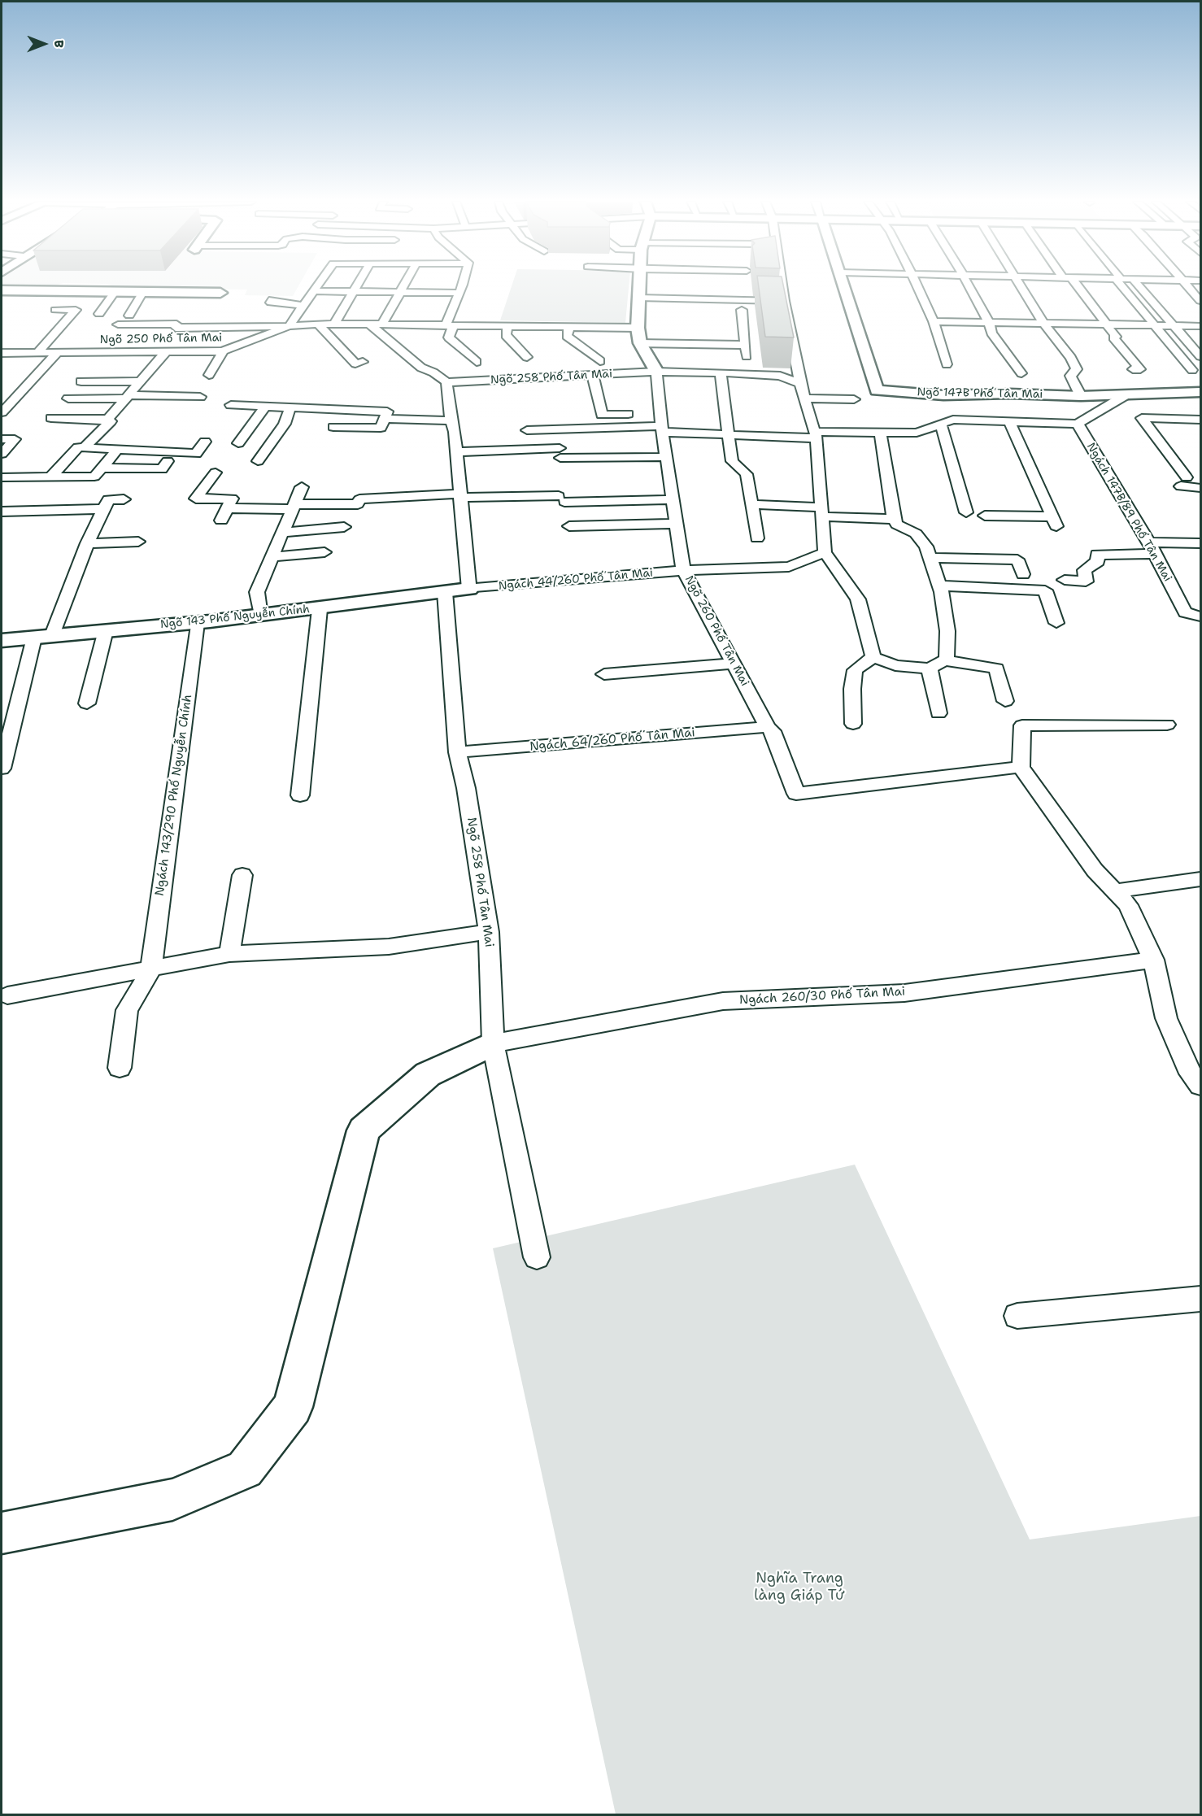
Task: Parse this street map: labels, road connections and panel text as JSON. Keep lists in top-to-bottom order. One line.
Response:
{"streets":{"street":["Ngõ 147B Phố Tân Mai","Ngõ 143 Phố Nguyễn Chính"],"lane":["Ngõ 250 Phố Tân Mai","Ngõ 258 Phố Tân Mai","Ngách 147B/89 Phố Tân Mai","Ngách 44/260 Phố Tân Mai","Ngõ 260 Phố Tân Mai","Ngách 64/260 Phố Tân Mai","Ngách 143/290 Phố Nguyễn Chính","Ngách 260/30 Phố Tân Mai"]},"crossings":[["Ngõ 258 Phố Tân Mai","Ngõ 143 Phố Nguyễn Chính"],["Ngõ 258 Phố Tân Mai","Ngõ 260 Phố Tân Mai"],["Ngõ 258 Phố Tân Mai","Ngách 64/260 Phố Tân Mai"],["Ngõ 258 Phố Tân Mai","Ngách 260/30 Phố Tân Mai"],["Ngõ 147B Phố Tân Mai","Ngách 147B/89 Phố Tân Mai"],["Ngách 44/260 Phố Tân Mai","Ngõ 143 Phố Nguyễn Chính"],["Ngách 44/260 Phố Tân Mai","Ngõ 260 Phố Tân Mai"],["Ngõ 143 Phố Nguyễn Chính","Ngách 143/290 Phố Nguyễn Chính"],["Ngõ 260 Phố Tân Mai","Ngách 64/260 Phố Tân Mai"]],"parks":["Nghĩa Trang làng Giáp Tứ"],"north":"right"}
